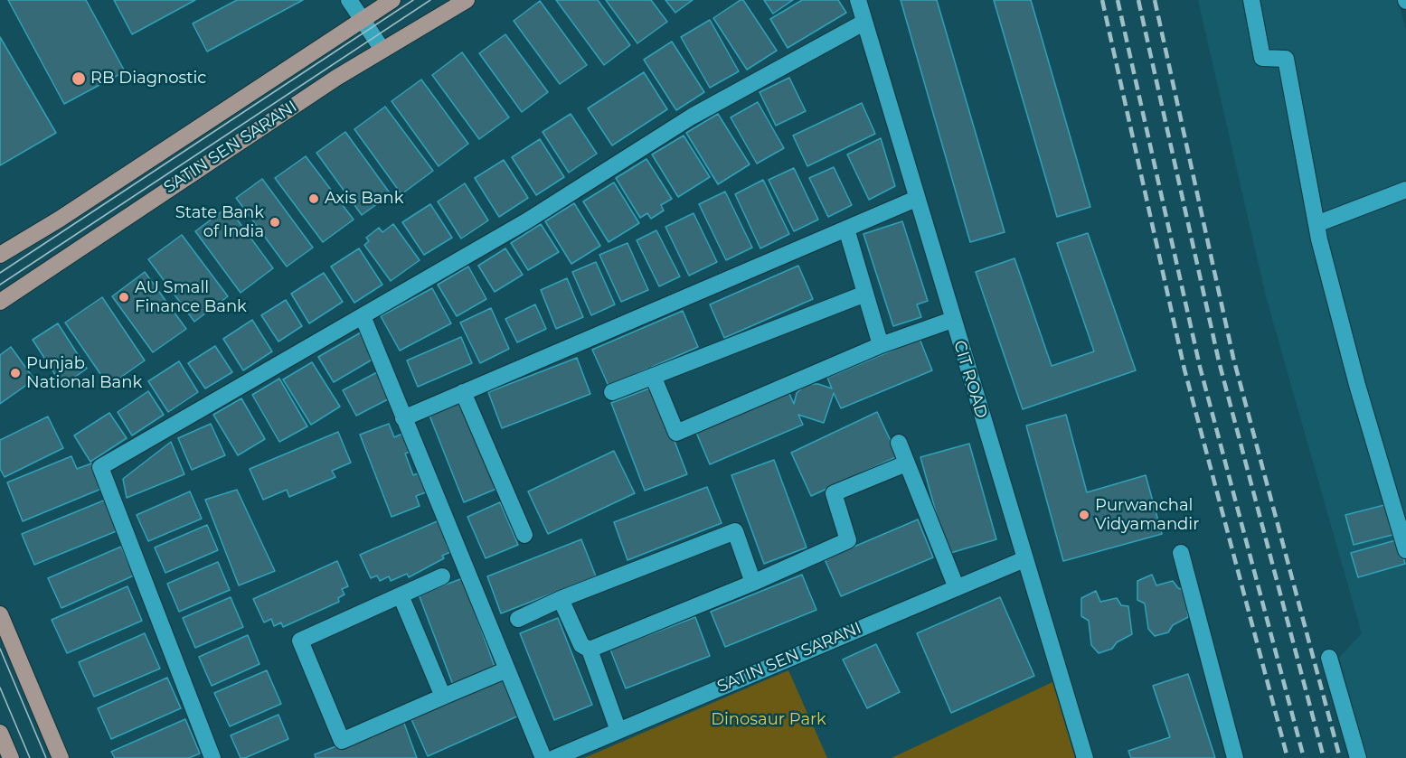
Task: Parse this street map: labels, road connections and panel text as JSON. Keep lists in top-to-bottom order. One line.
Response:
{"streets":{"main road":["SATIN SEN SARANI"],"street":["CIT ROAD"]},"crossings":[["SATIN SEN SARANI","CIT ROAD"]],"parks":["Dinosaur Park"],"places":["RB Diagnostic","Axis Bank","State Bank of India","AU Small Finance Bank","Punjab National Bank","Purwanchal Vidyamandir"]}
